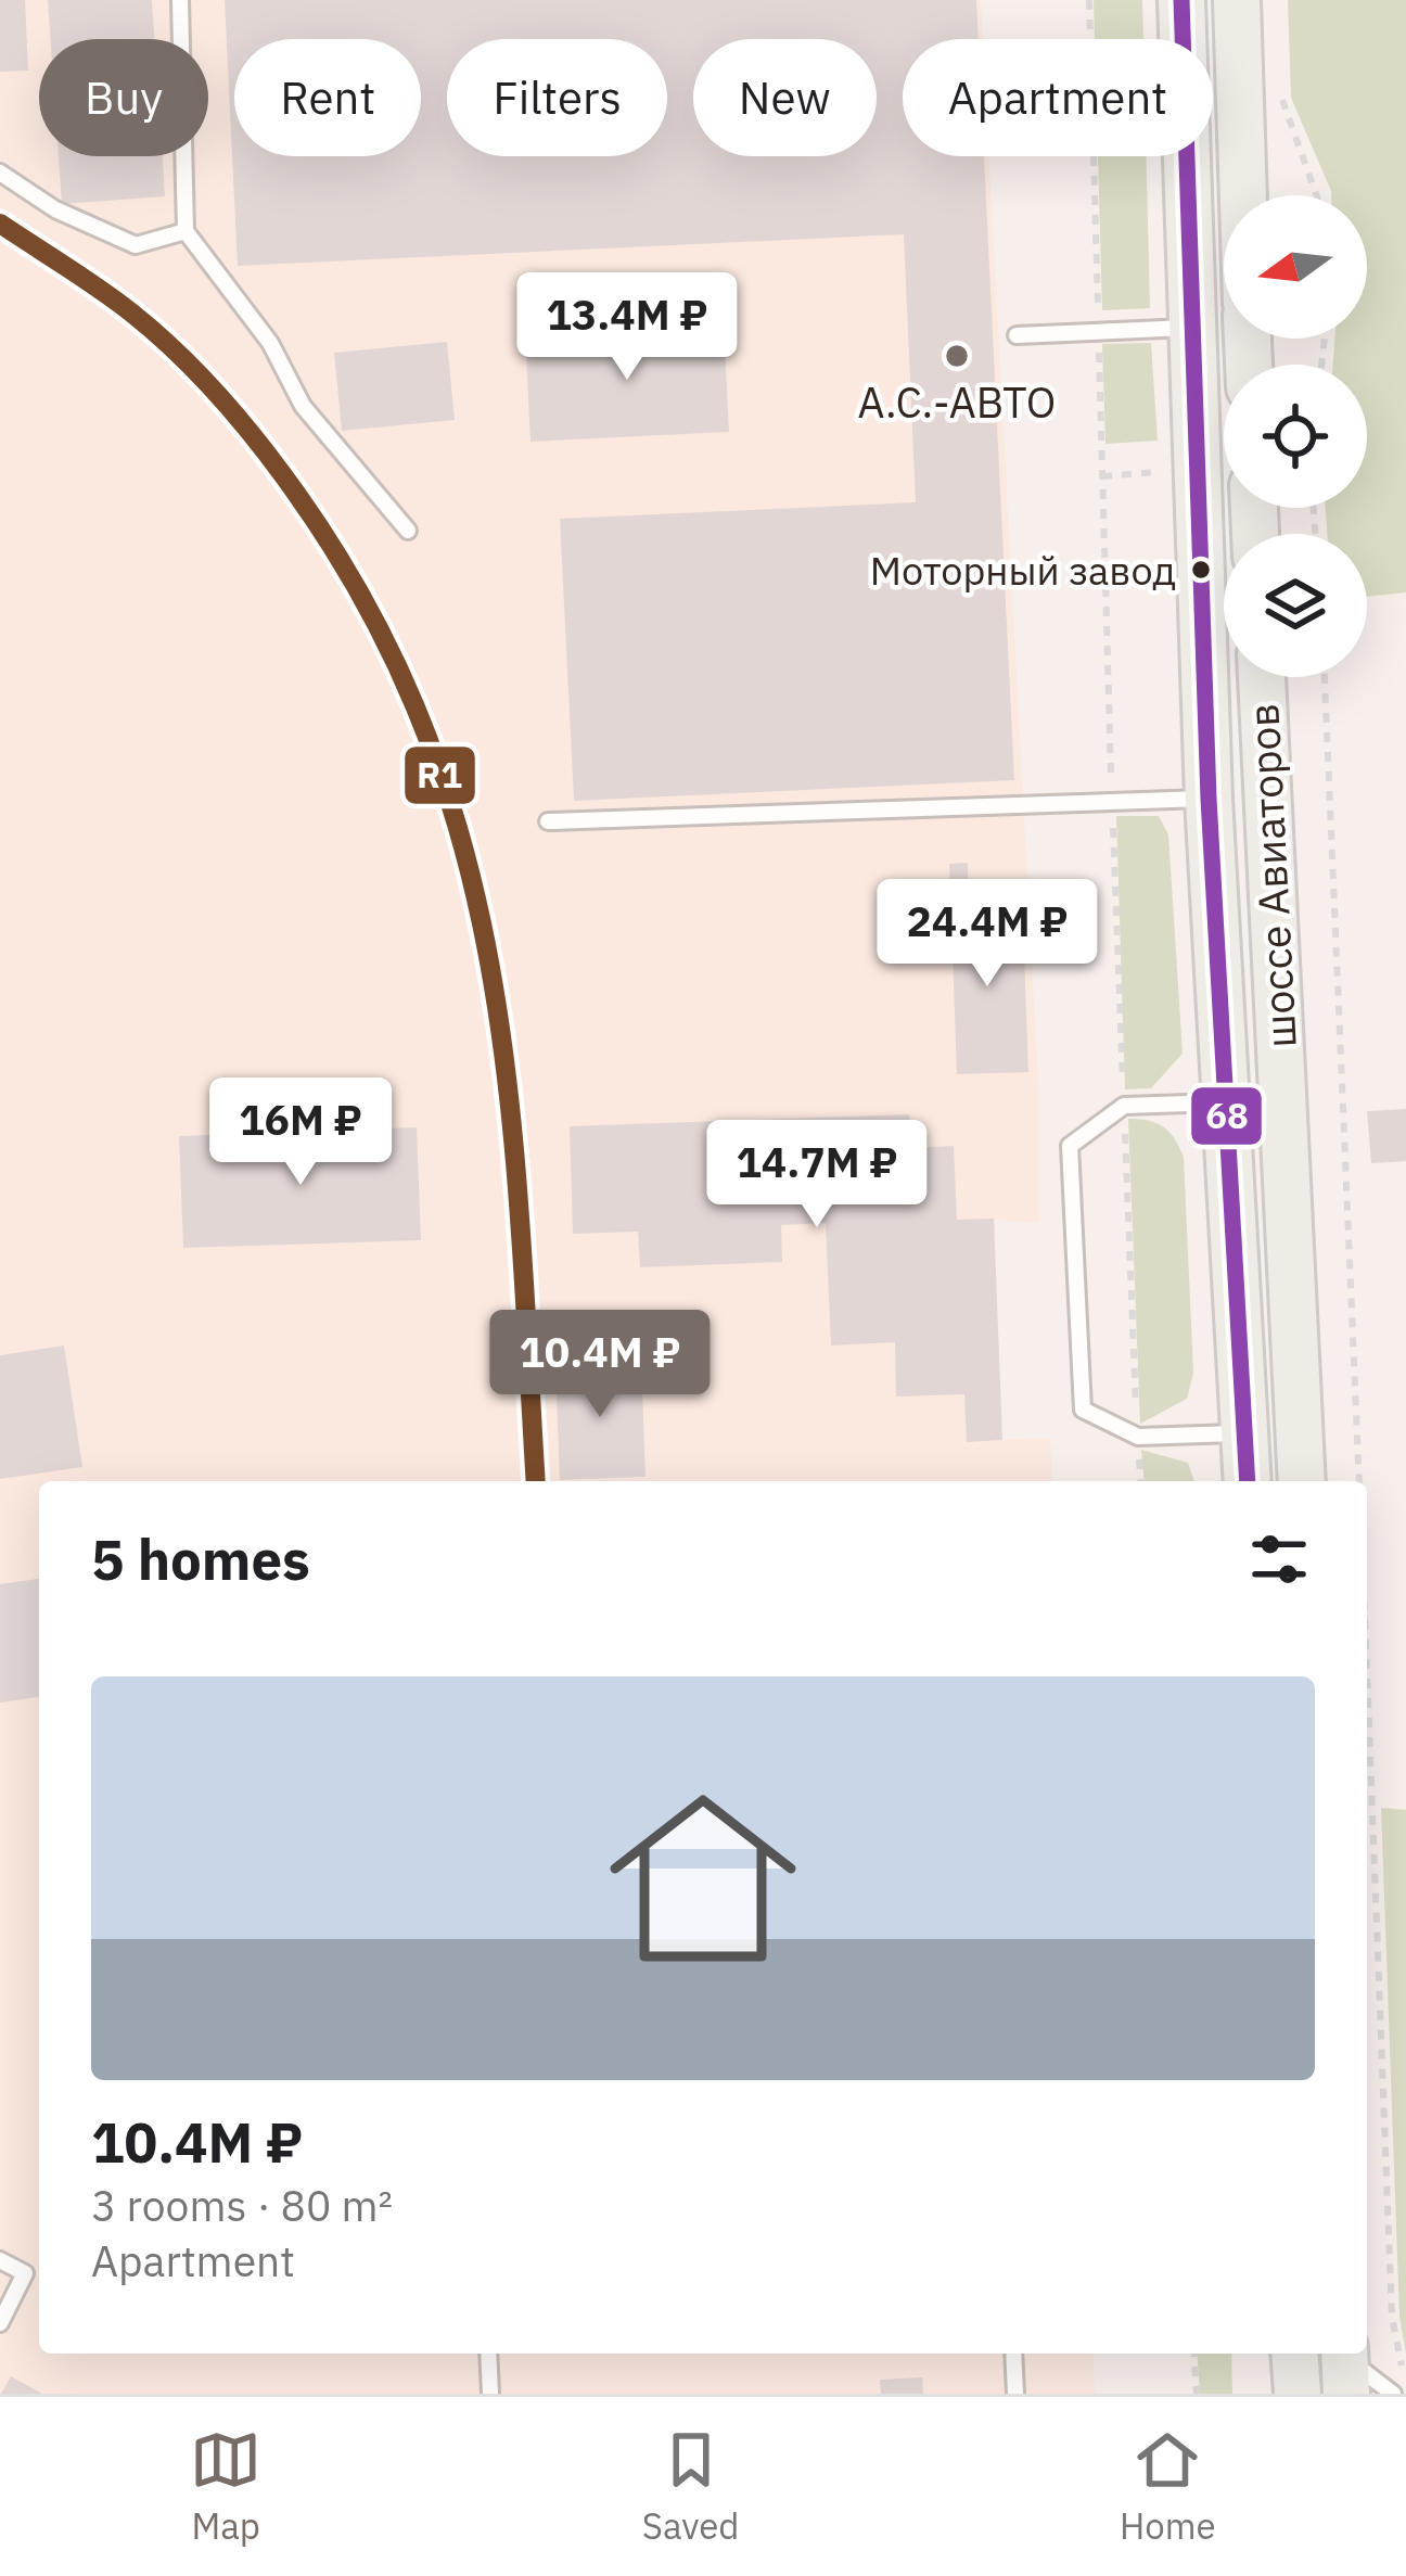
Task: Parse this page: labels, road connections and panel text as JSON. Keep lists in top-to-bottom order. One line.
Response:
{"streets":{"main road":["шоссе Авиаторов"]},"places":["А.С.-АВТО","Моторный завод"],"lines":["transit line 68","transit line R1"],"north":"left","page":{"chip":["Buy","Rent","Filters","New","Apartment"],"price":["13.4M ₽","24.4M ₽","16M ₽","14.7M ₽","10.4M ₽"],"heading":"5 homes","list":[{"name":"10.4M ₽","note":"3 rooms · 80 m² · Apartment"}],"tabs":["Map","Saved","Home"]}}
